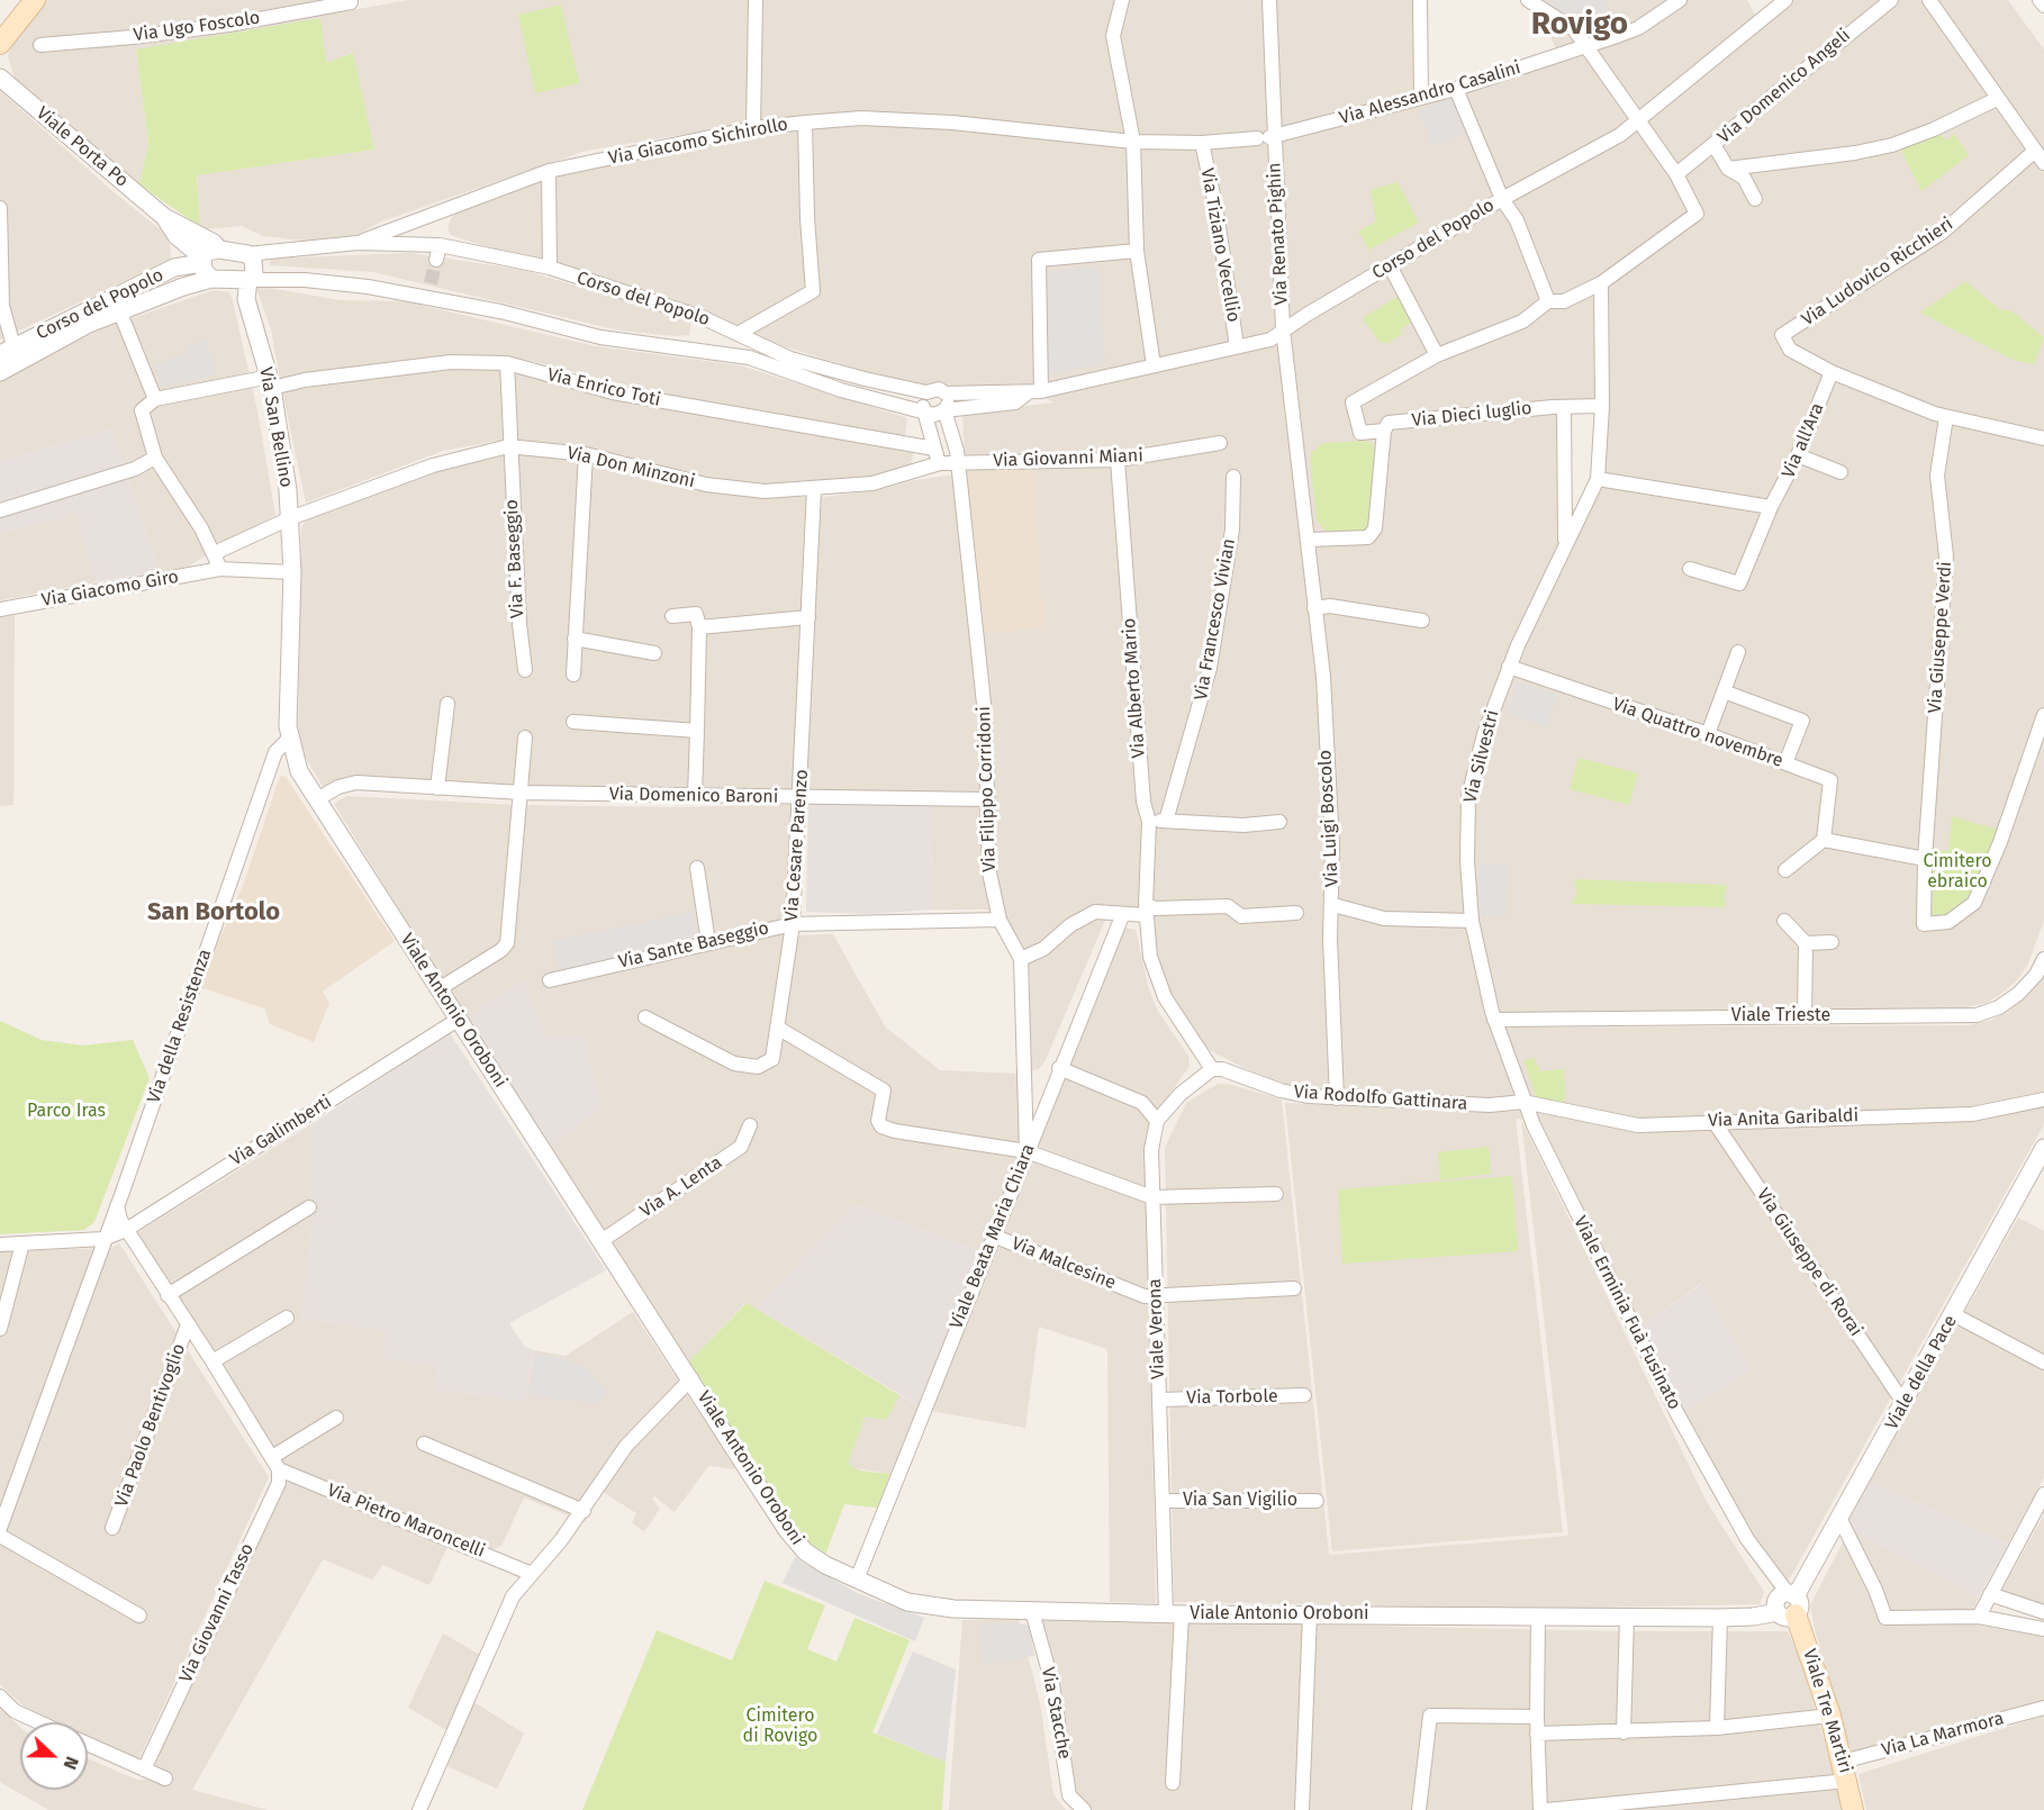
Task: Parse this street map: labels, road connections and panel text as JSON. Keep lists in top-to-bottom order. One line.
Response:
{"streets":{"main road":["Viale Tre Martiri"],"street":["Via Ugo Foscolo","Via Domenico Angeli","Via Alessandro Casalini","Via Giacomo Sichirollo","Viale Porta Po","Via Renato Pighin","Corso del Popolo","Via Tiziano Vecellio","Via Ludovico Ricchieri","Via Enrico Toti","Via Dieci luglio","Via San Bellino","Via all'Ara","Via Giovanni Miani","Via Don Minzoni","Via F. Baseggio","Via Giacomo Giro","Via Francesco Vivian","Via Giuseppe Verdi","Via Alberto Mario","Via Quattro novembre","Via Silvestri","Via Filippo Corridoni","Via Domenico Baroni","Via Luigi Boscolo","Via Cesare Parenzo","Via Sante Baseggio","Viale Antonio Oroboni","Viale Trieste","Via della Resistenza","Via Rodolfo Gattinara","Via Anita Garibaldi","Via Galimberti","Via A. Lenta","Viale Beata Maria Chiara","Via Giuseppe di Rorai","Via Malcesine","Viale Erminia Fuà Fusinato","Viale Verona","Viale della Pace","Via Torbole","Via Paolo Bentivoglio","Via San Vigilio","Via Pietro Maroncelli","Via Giovanni Tasso","Via Stacche","Via La Marmora"]},"crossings":[["Via Alessandro Casalini","Via Giacomo Sichirollo"],["Via Alessandro Casalini","Via Renato Pighin"],["Via Alessandro Casalini","Via Tiziano Vecellio"],["Via Giacomo Sichirollo","Corso del Popolo"],["Via Giacomo Sichirollo","Via Tiziano Vecellio"],["Viale Porta Po","Corso del Popolo"],["Via Renato Pighin","Corso del Popolo"],["Via Renato Pighin","Via Luigi Boscolo"],["Corso del Popolo","Via Tiziano Vecellio"],["Corso del Popolo","Via San Bellino"],["Corso del Popolo","Via Filippo Corridoni"],["Via Ludovico Ricchieri","Via all'Ara"],["Via Enrico Toti","Via San Bellino"],["Via Enrico Toti","Via F. Baseggio"],["Via San Bellino","Via Don Minzoni"],["Via San Bellino","Via Giacomo Giro"],["Via San Bellino","Viale Antonio Oroboni"],["Via Giovanni Miani","Via Don Minzoni"],["Via Giovanni Miani","Via Alberto Mario"],["Via Giovanni Miani","Via Filippo Corridoni"],["Via Don Minzoni","Via F. Baseggio"],["Via Don Minzoni","Via Giacomo Giro"],["Via Don Minzoni","Via Cesare Parenzo"],["Via Don Minzoni","Viale Antonio Oroboni"],["Via Giacomo Giro","Viale Antonio Oroboni"],["Via Quattro novembre","Via Silvestri"],["Via Silvestri","Viale Trieste"],["Via Silvestri","Viale Erminia Fuà Fusinato"],["Via Filippo Corridoni","Via Domenico Baroni"],["Via Filippo Corridoni","Via Sante Baseggio"],["Via Filippo Corridoni","Viale Beata Maria Chiara"],["Via Domenico Baroni","Via Cesare Parenzo"],["Via Domenico Baroni","Viale Antonio Oroboni"],["Via Luigi Boscolo","Via Rodolfo Gattinara"],["Via Cesare Parenzo","Via Sante Baseggio"],["Viale Antonio Oroboni","Via della Resistenza"],["Viale Antonio Oroboni","Via Galimberti"],["Viale Antonio Oroboni","Via A. Lenta"],["Viale Antonio Oroboni","Viale Beata Maria Chiara"],["Viale Antonio Oroboni","Viale Erminia Fuà Fusinato"],["Viale Antonio Oroboni","Viale Verona"],["Viale Antonio Oroboni","Viale della Pace"],["Viale Antonio Oroboni","Viale Tre Martiri"],["Viale Antonio Oroboni","Via Stacche"],["Viale Trieste","Viale Erminia Fuà Fusinato"],["Via della Resistenza","Via Galimberti"],["Via Rodolfo Gattinara","Via Anita Garibaldi"],["Via Rodolfo Gattinara","Viale Erminia Fuà Fusinato"],["Via Anita Garibaldi","Via Giuseppe di Rorai"],["Via Anita Garibaldi","Viale Erminia Fuà Fusinato"],["Viale Beata Maria Chiara","Via Malcesine"],["Via Giuseppe di Rorai","Viale della Pace"],["Via Malcesine","Viale Verona"],["Viale Erminia Fuà Fusinato","Viale della Pace"],["Viale Erminia Fuà Fusinato","Viale Tre Martiri"],["Viale Verona","Via Torbole"],["Viale Verona","Via San Vigilio"],["Viale della Pace","Viale Tre Martiri"],["Via Pietro Maroncelli","Via Giovanni Tasso"],["Viale Tre Martiri","Via La Marmora"]],"districts":["Rovigo","San Bortolo"],"parks":["Cimitero ebraico","Parco Iras","Cimitero di Rovigo"],"north":"right"}
